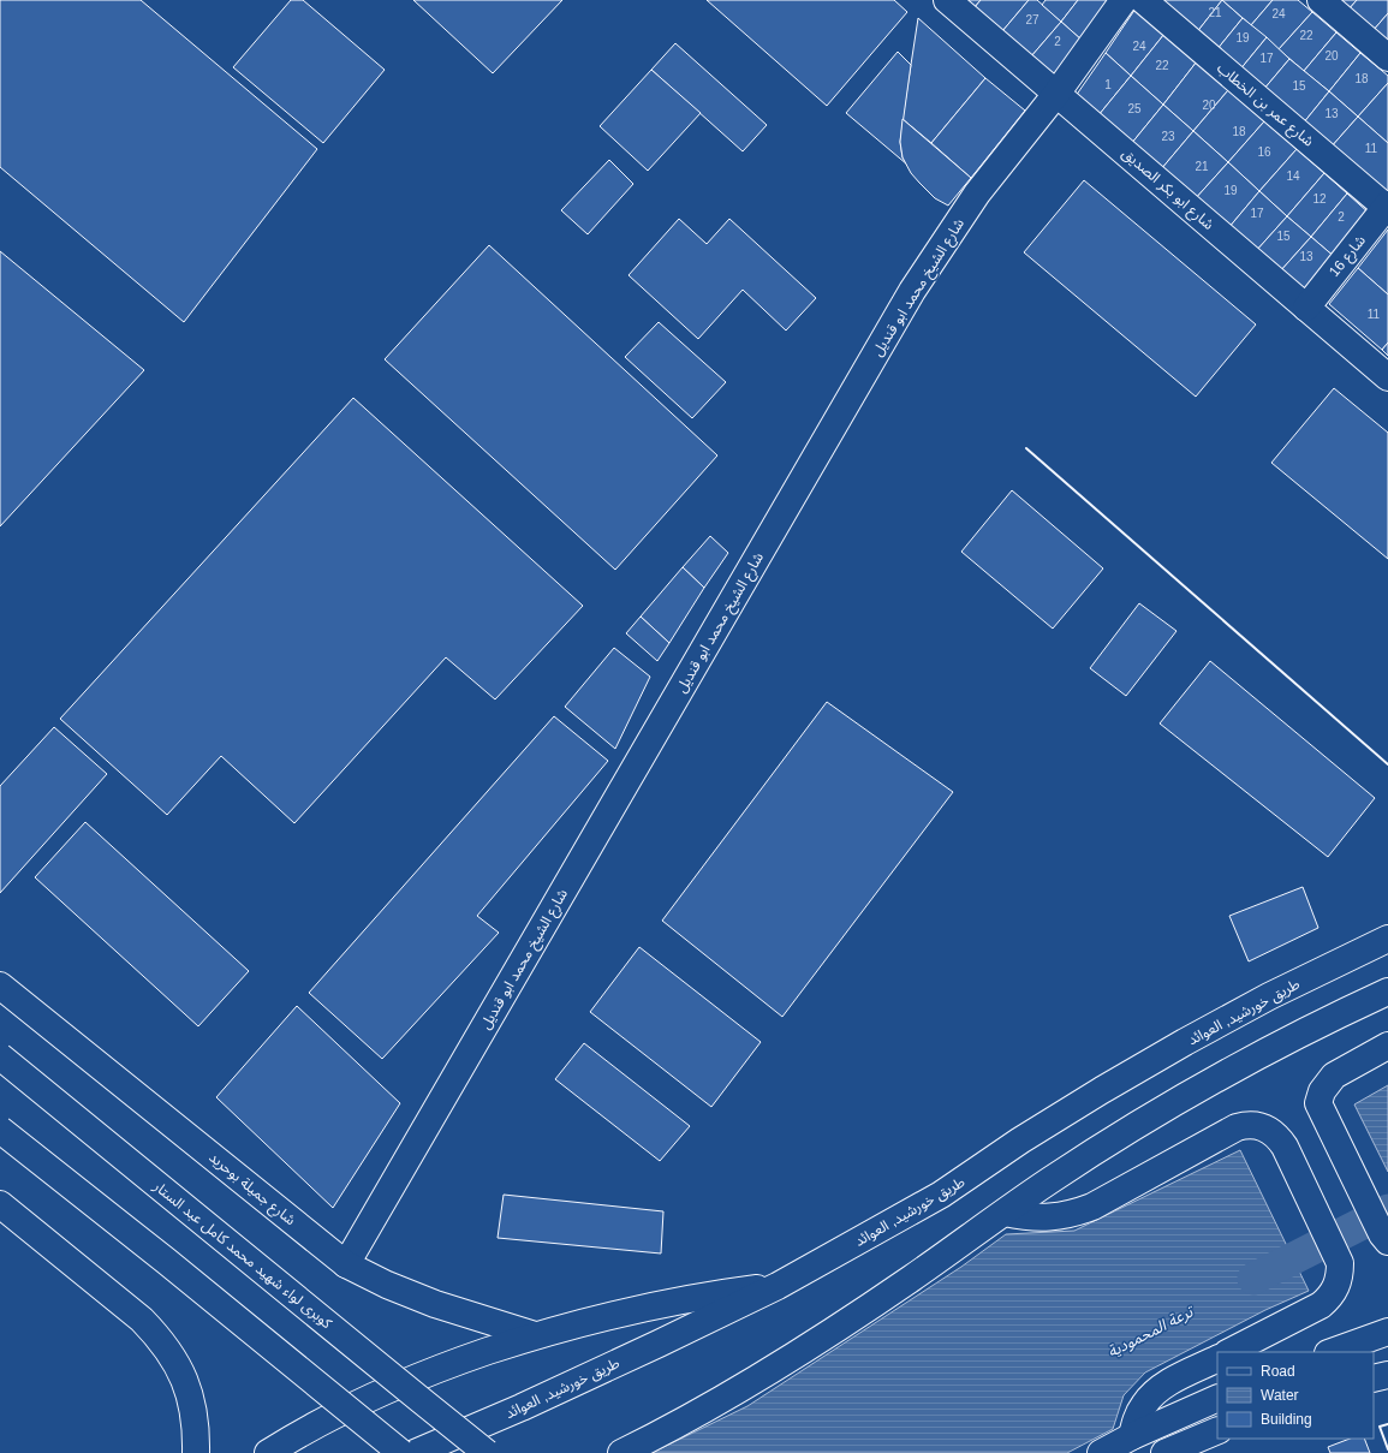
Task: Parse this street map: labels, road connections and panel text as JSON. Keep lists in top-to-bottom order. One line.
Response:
{"streets":{"main road":["شارع عمر بن الخطاب","شارع ابو بكر الصديق","شارع 16","شارع الشيخ محمد ابو قنديل","طريق خورشيد, العوائد","شارع جميلة بوحريد","كوبرى لواء شهيد محمد كامل عبد الستار"]},"crossings":[["شارع عمر بن الخطاب","شارع 16"],["شارع ابو بكر الصديق","شارع 16"],["شارع ابو بكر الصديق","شارع الشيخ محمد ابو قنديل"],["شارع الشيخ محمد ابو قنديل","شارع جميلة بوحريد"]],"water":["ترعة المحمودية"],"house_numbers":["21","24","27","22","19","2","24","20","17","22","18","1","15","20","25","13","18","23","11","16","21","14","19","12","17","2","15","13","11"],"legend":["Road","Water","Building"]}
